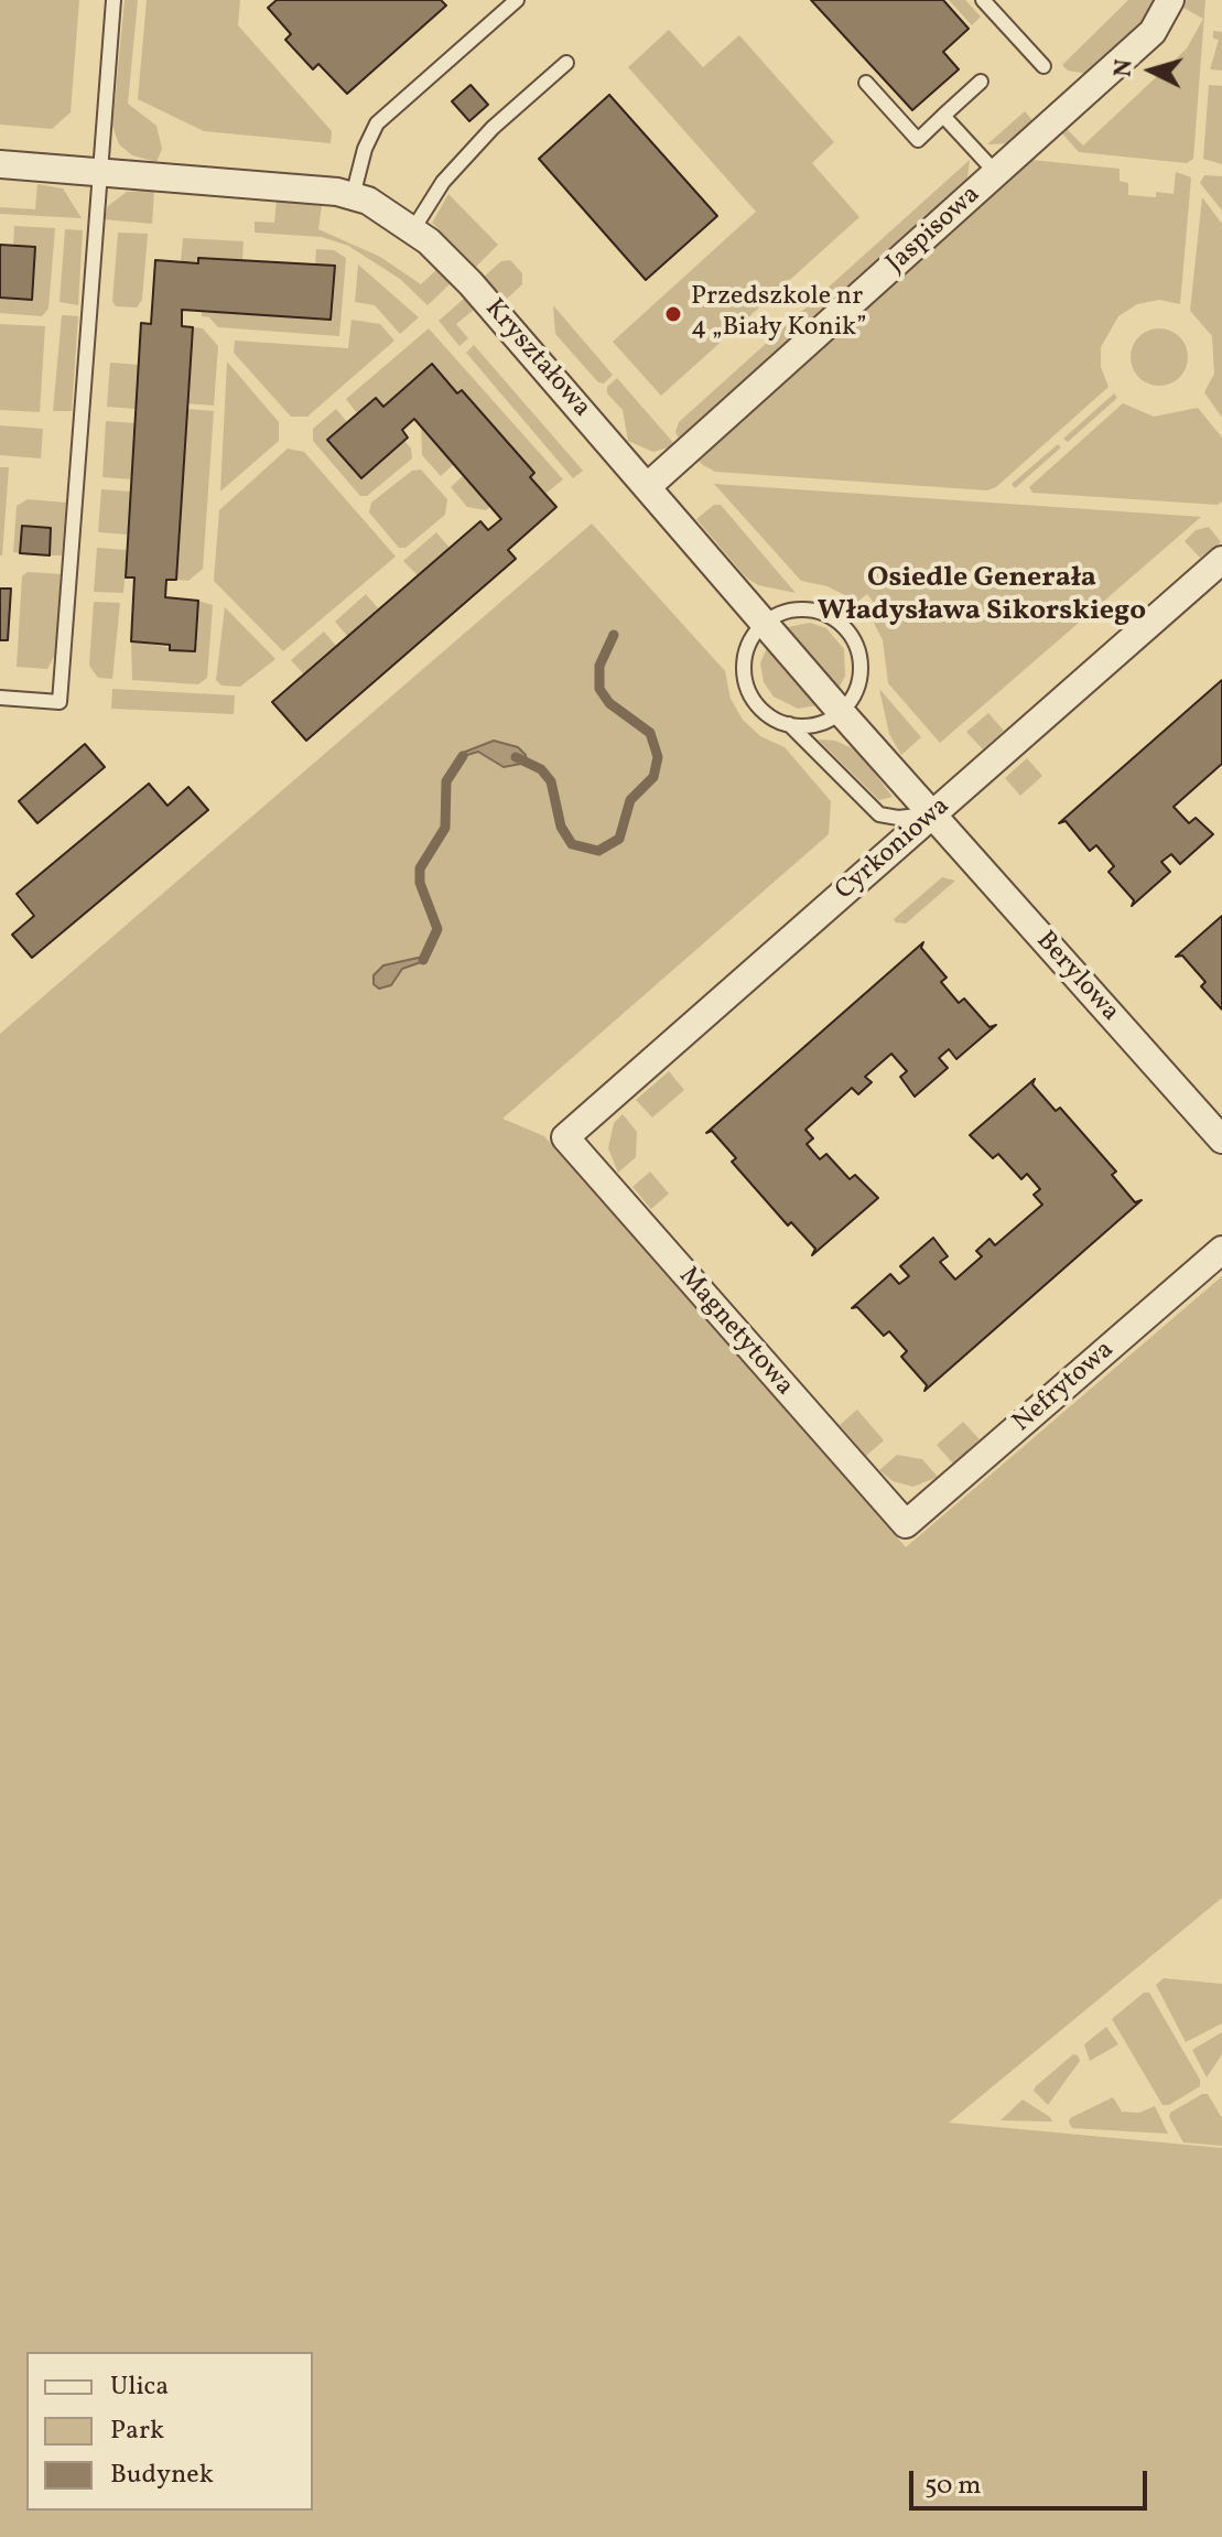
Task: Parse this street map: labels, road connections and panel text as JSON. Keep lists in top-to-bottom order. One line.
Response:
{"streets":{"street":["Jaspisowa","Kryształowa","Cyrkoniowa","Berylowa","Magnetytowa","Nefrytowa"]},"crossings":[["Jaspisowa","Kryształowa"],["Kryształowa","Cyrkoniowa"],["Kryształowa","Berylowa"],["Cyrkoniowa","Berylowa"],["Cyrkoniowa","Magnetytowa"],["Magnetytowa","Nefrytowa"]],"districts":["Osiedle Generała Władysława Sikorskiego"],"places":["Przedszkole nr 4 „Biały Konik”"],"legend":["Ulica","Park","Budynek"],"scale_bar":"50 m","north":"left"}
